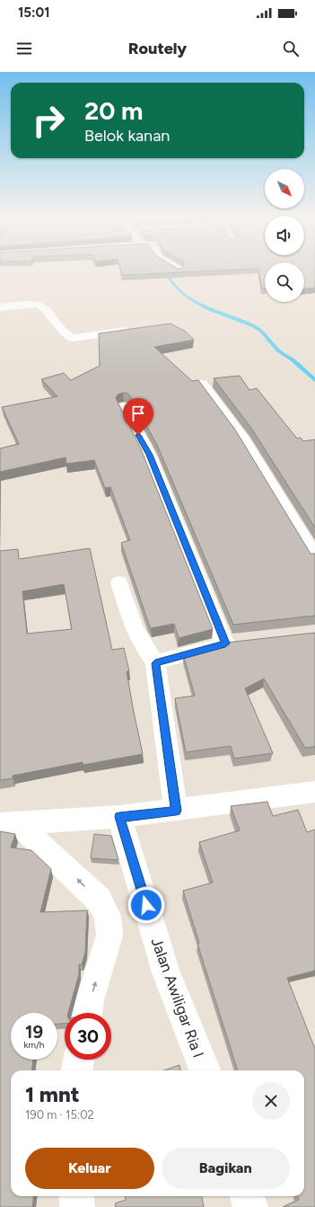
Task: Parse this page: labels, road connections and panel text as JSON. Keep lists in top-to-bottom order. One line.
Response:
{"streets":{"street":["Jalan Awiligar Ria I"]},"north":"bottom right","page":{"status":"15:01","header":"Routely","turn":["20 m","Belok kanan"],"speed":"19 km/h","limit":"30","heading":["1 mnt","190 m · 15:02"],"buttons":["Keluar","Bagikan"]}}
